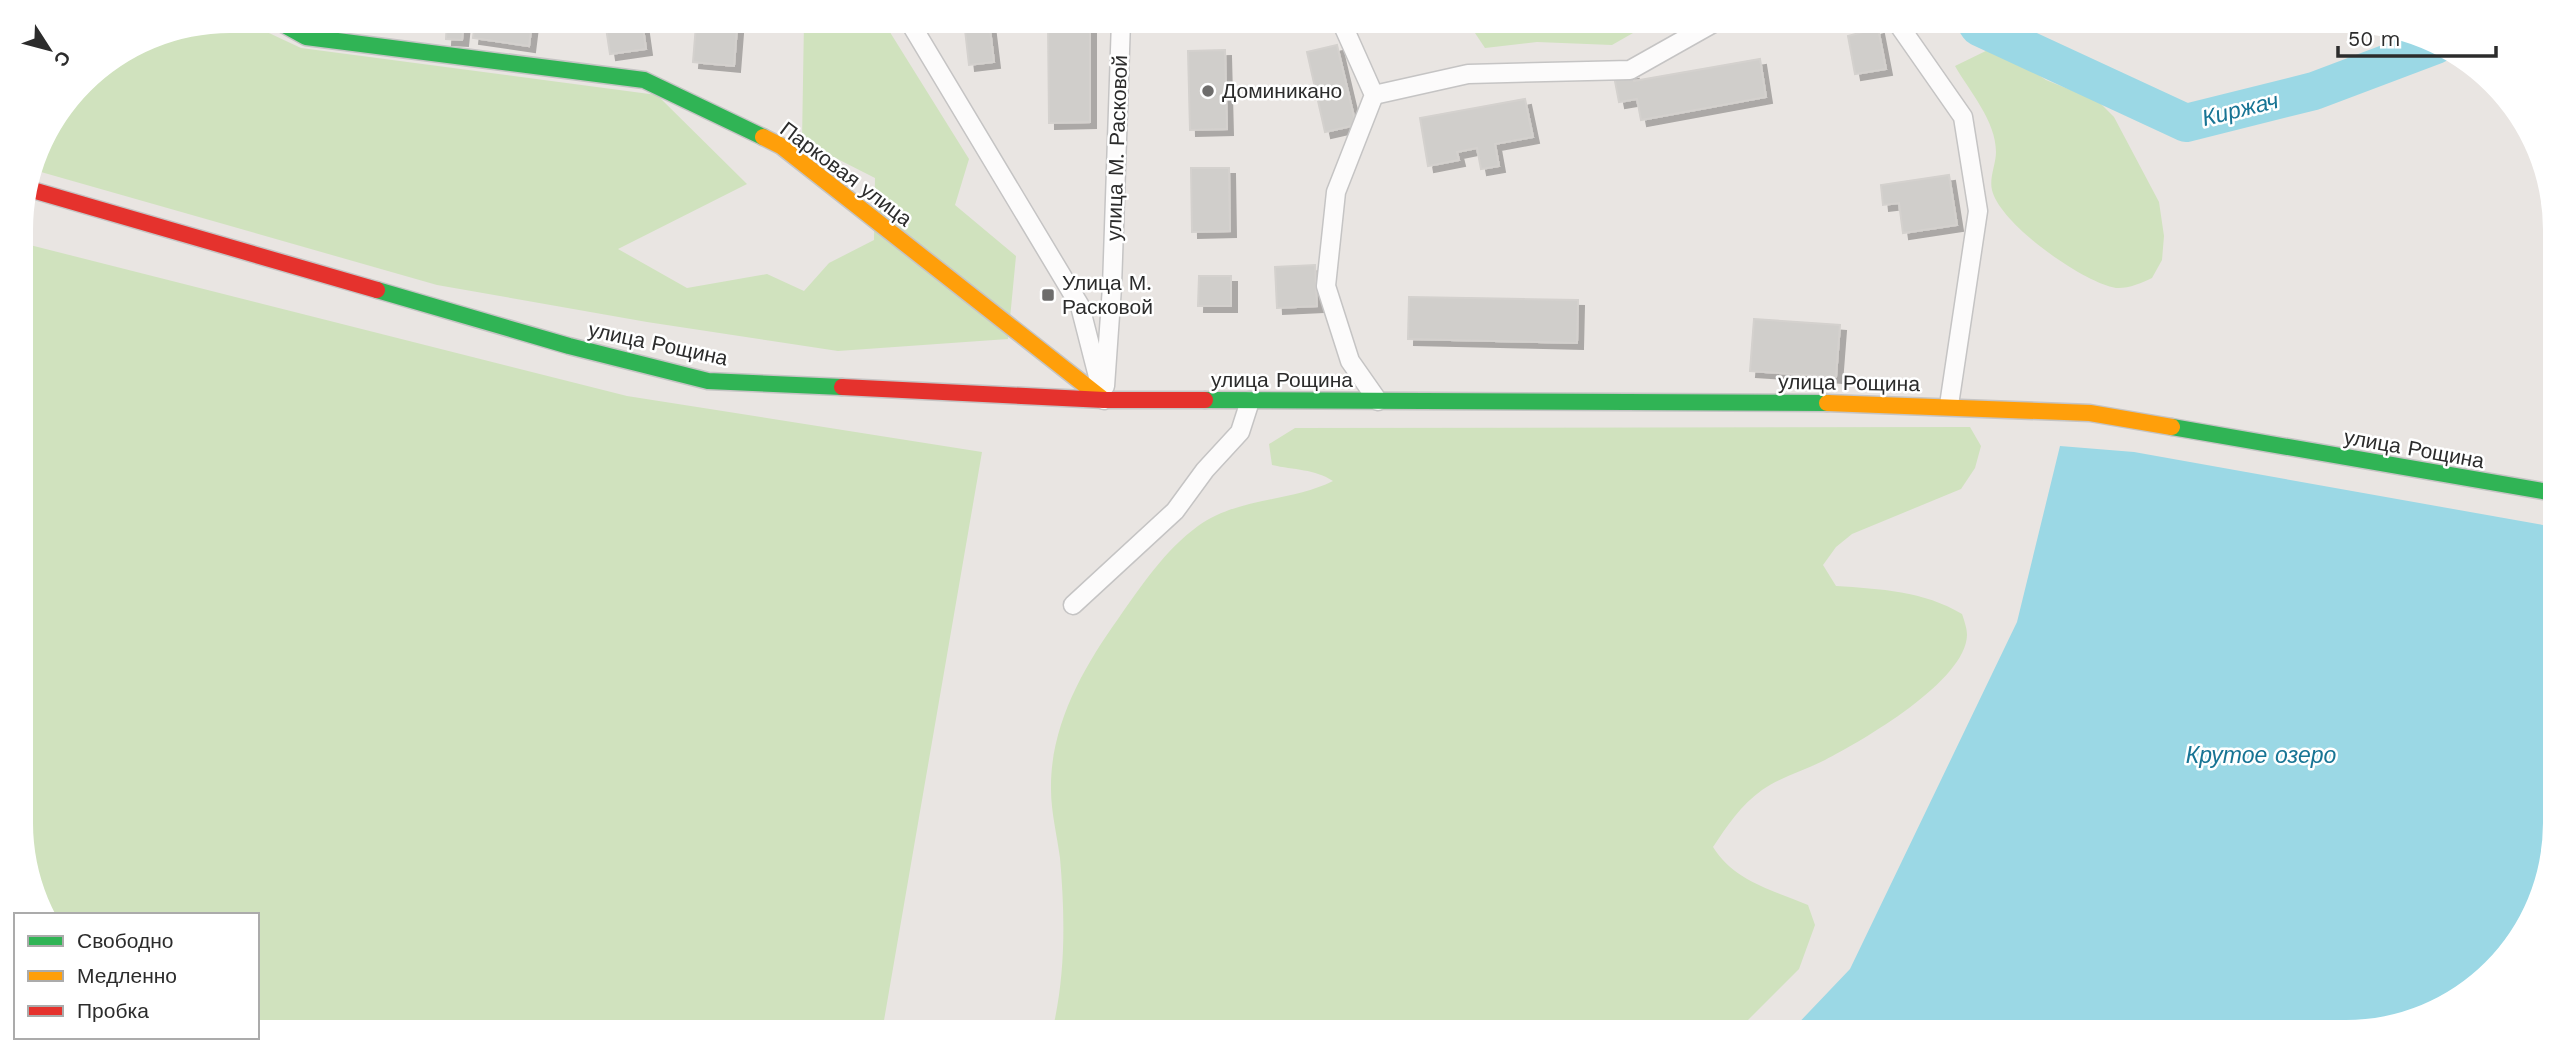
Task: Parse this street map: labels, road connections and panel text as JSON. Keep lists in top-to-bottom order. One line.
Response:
{"streets":{"street":["улица М. Расковой","Парковая улица","улица Рощина"]},"crossings":[["улица М. Расковой","Парковая улица"],["улица М. Расковой","улица Рощина"],["Парковая улица","улица Рощина"]],"water":["Киржач","Крутое озеро"],"places":{"other":["Доминикано"],"transit":["Улица М. Расковой"]},"legend":["Свободно","Медленно","Пробка"],"scale_bar":"50 m","north":"bottom right"}
